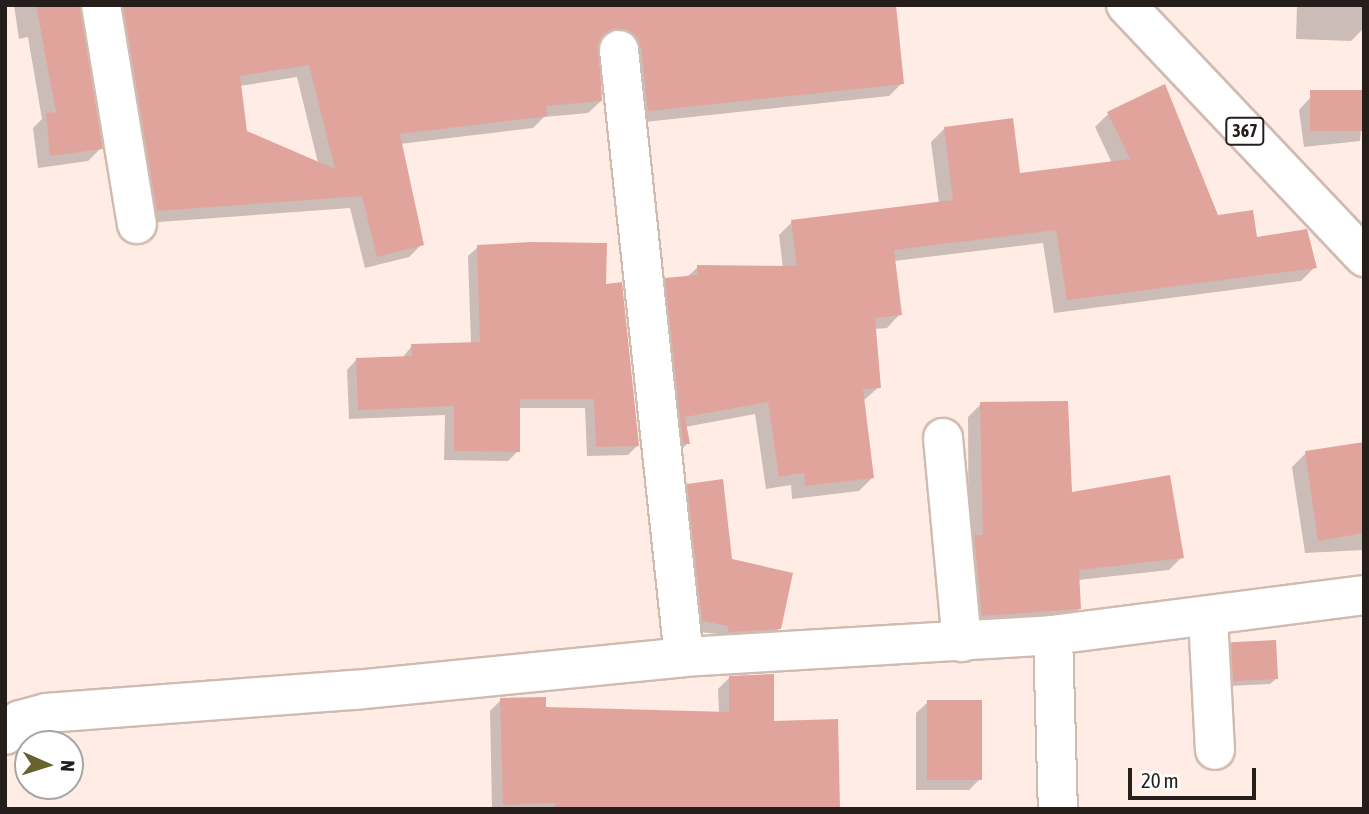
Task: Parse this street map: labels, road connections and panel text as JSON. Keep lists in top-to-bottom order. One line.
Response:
{"streets":{"street":["367"]},"scale_bar":"20 m","north":"right"}
